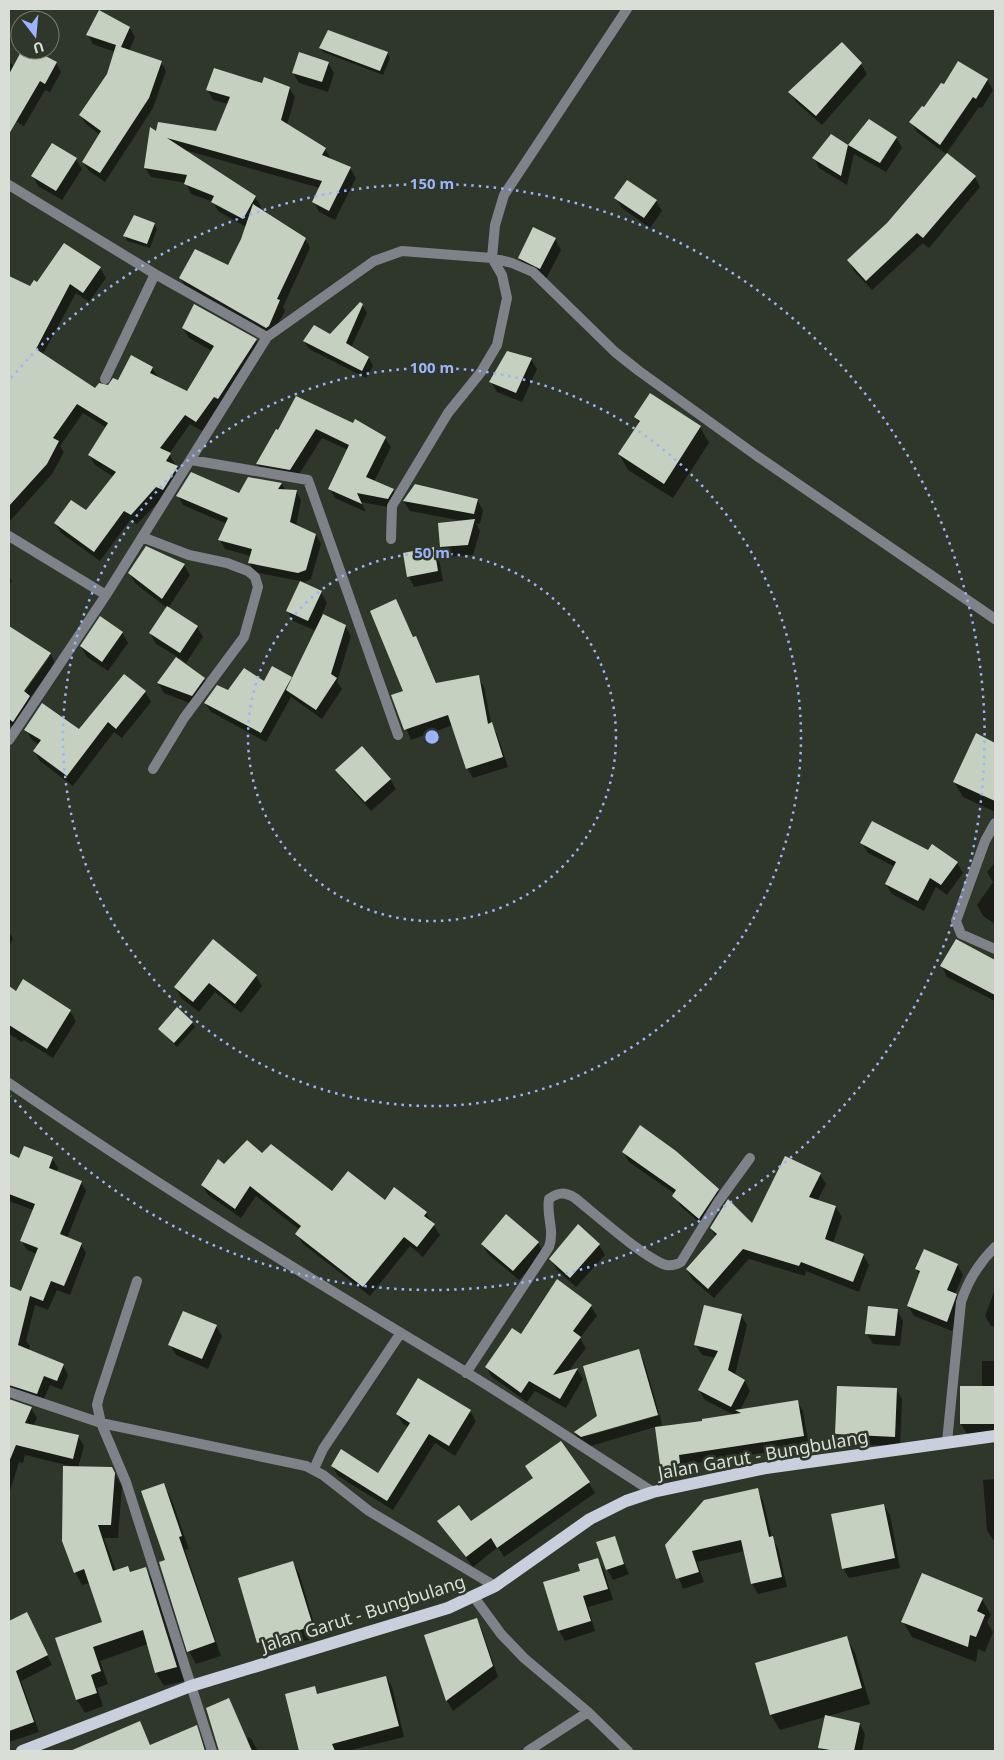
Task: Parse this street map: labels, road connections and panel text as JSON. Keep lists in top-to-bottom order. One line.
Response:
{"streets":{"main road":["Jalan Garut - Bungbulang"]},"north":"bottom","rings":["150 m","100 m","50 m"]}
